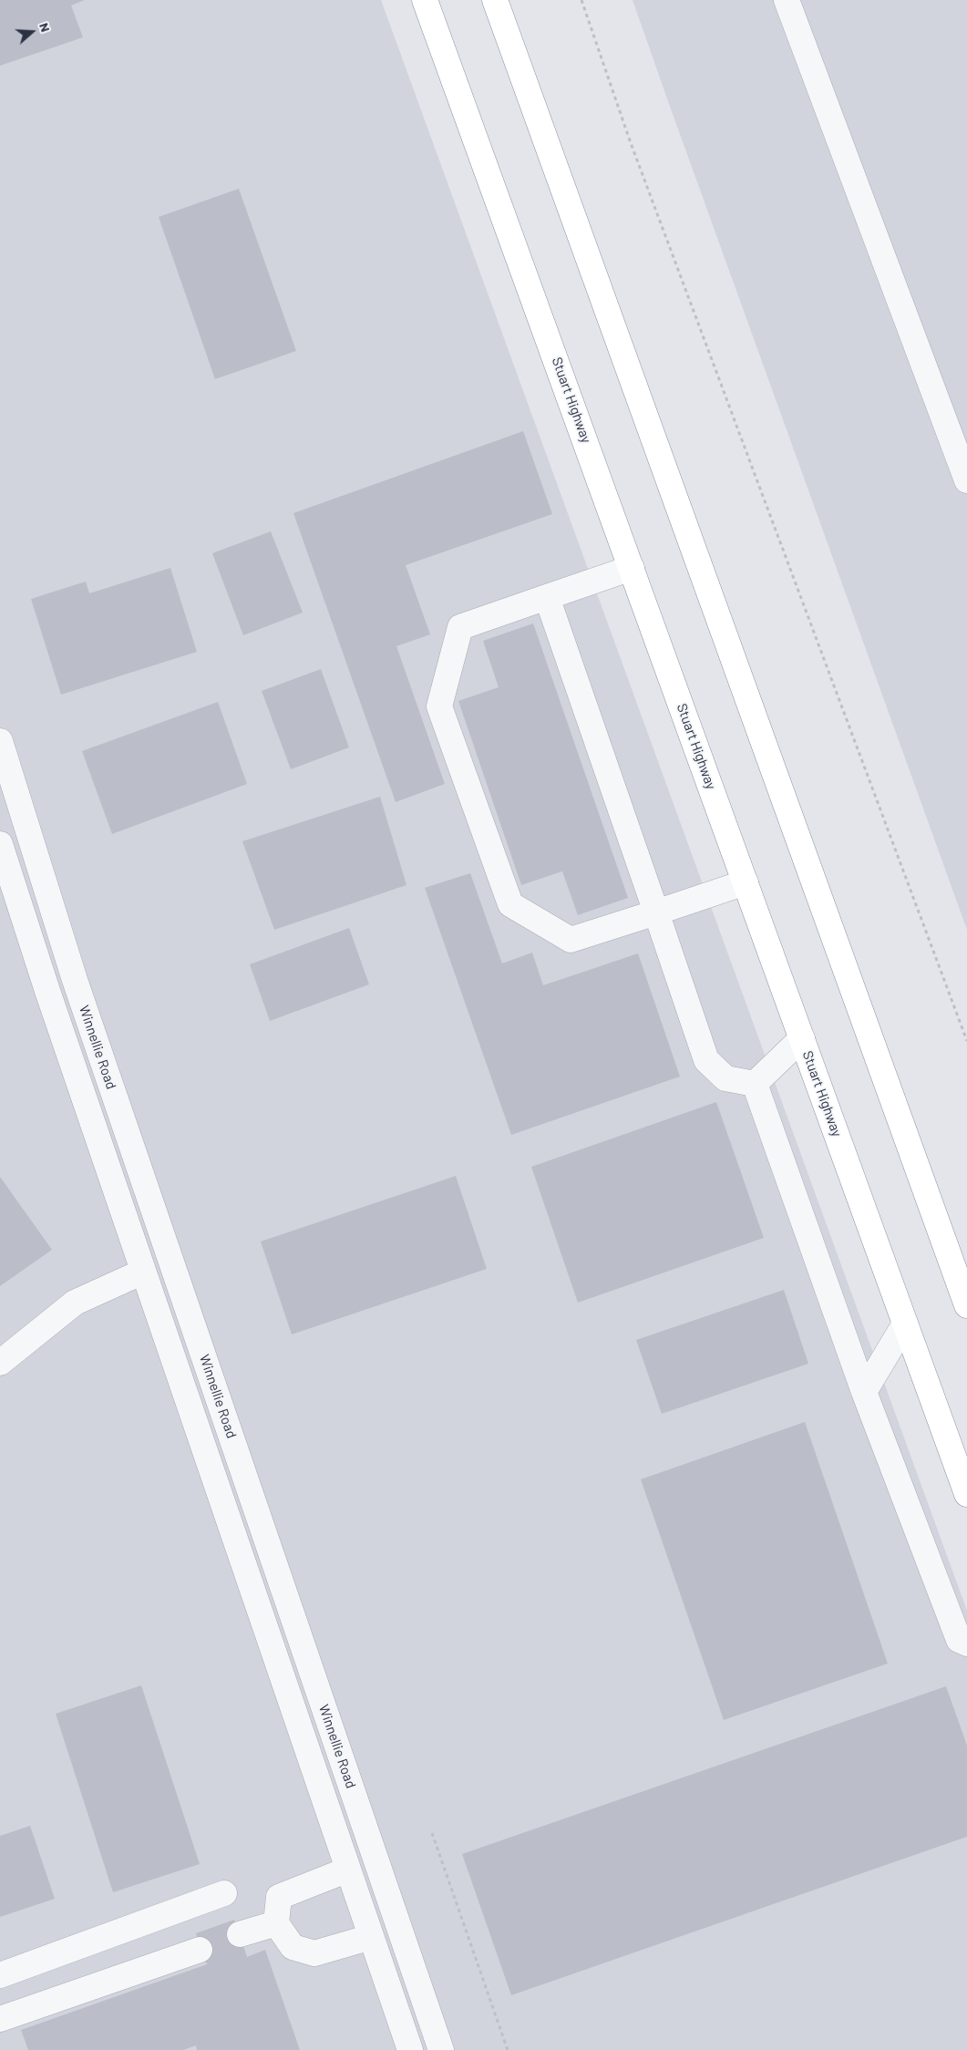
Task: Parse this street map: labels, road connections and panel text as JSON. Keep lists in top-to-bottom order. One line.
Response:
{"streets":{"highway":["Stuart Highway"],"street":["Winnellie Road"]},"north":"right"}
